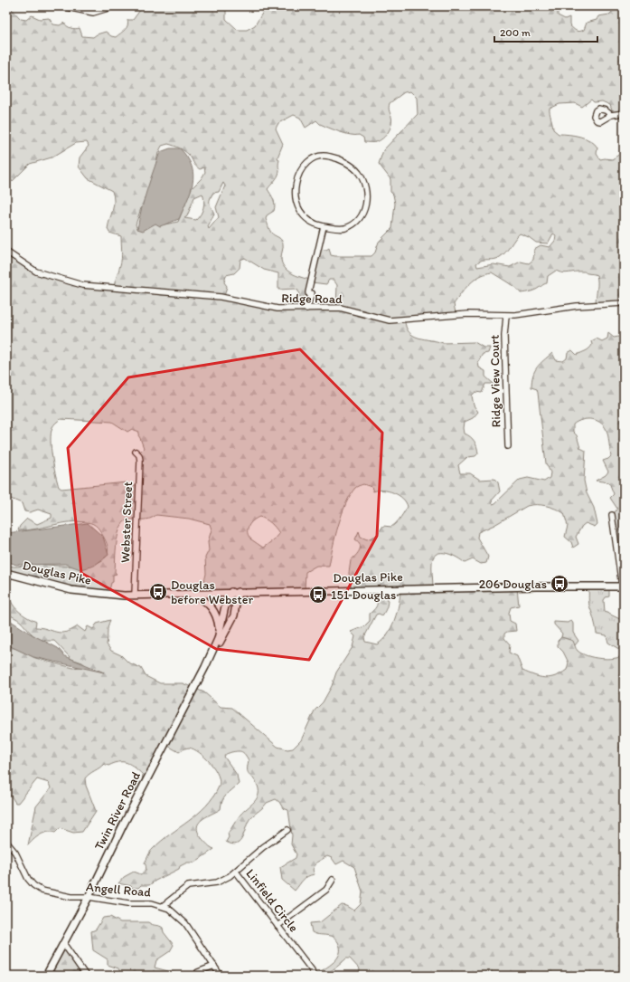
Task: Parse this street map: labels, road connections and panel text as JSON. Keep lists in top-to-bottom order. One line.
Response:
{"streets":{"main road":["Douglas Pike","Twin River Road"],"street":["Ridge Road","Ridge View Court","Webster Street","Angell Road","Linfield Circle"]},"crossings":[["Ridge Road","Ridge View Court"],["Webster Street","Douglas Pike"],["Douglas Pike","Twin River Road"],["Twin River Road","Angell Road"],["Angell Road","Linfield Circle"]],"places":{"bus stop":["206 Douglas","Douglas before Webster","151 Douglas"]},"scale_bar":"200 m"}
